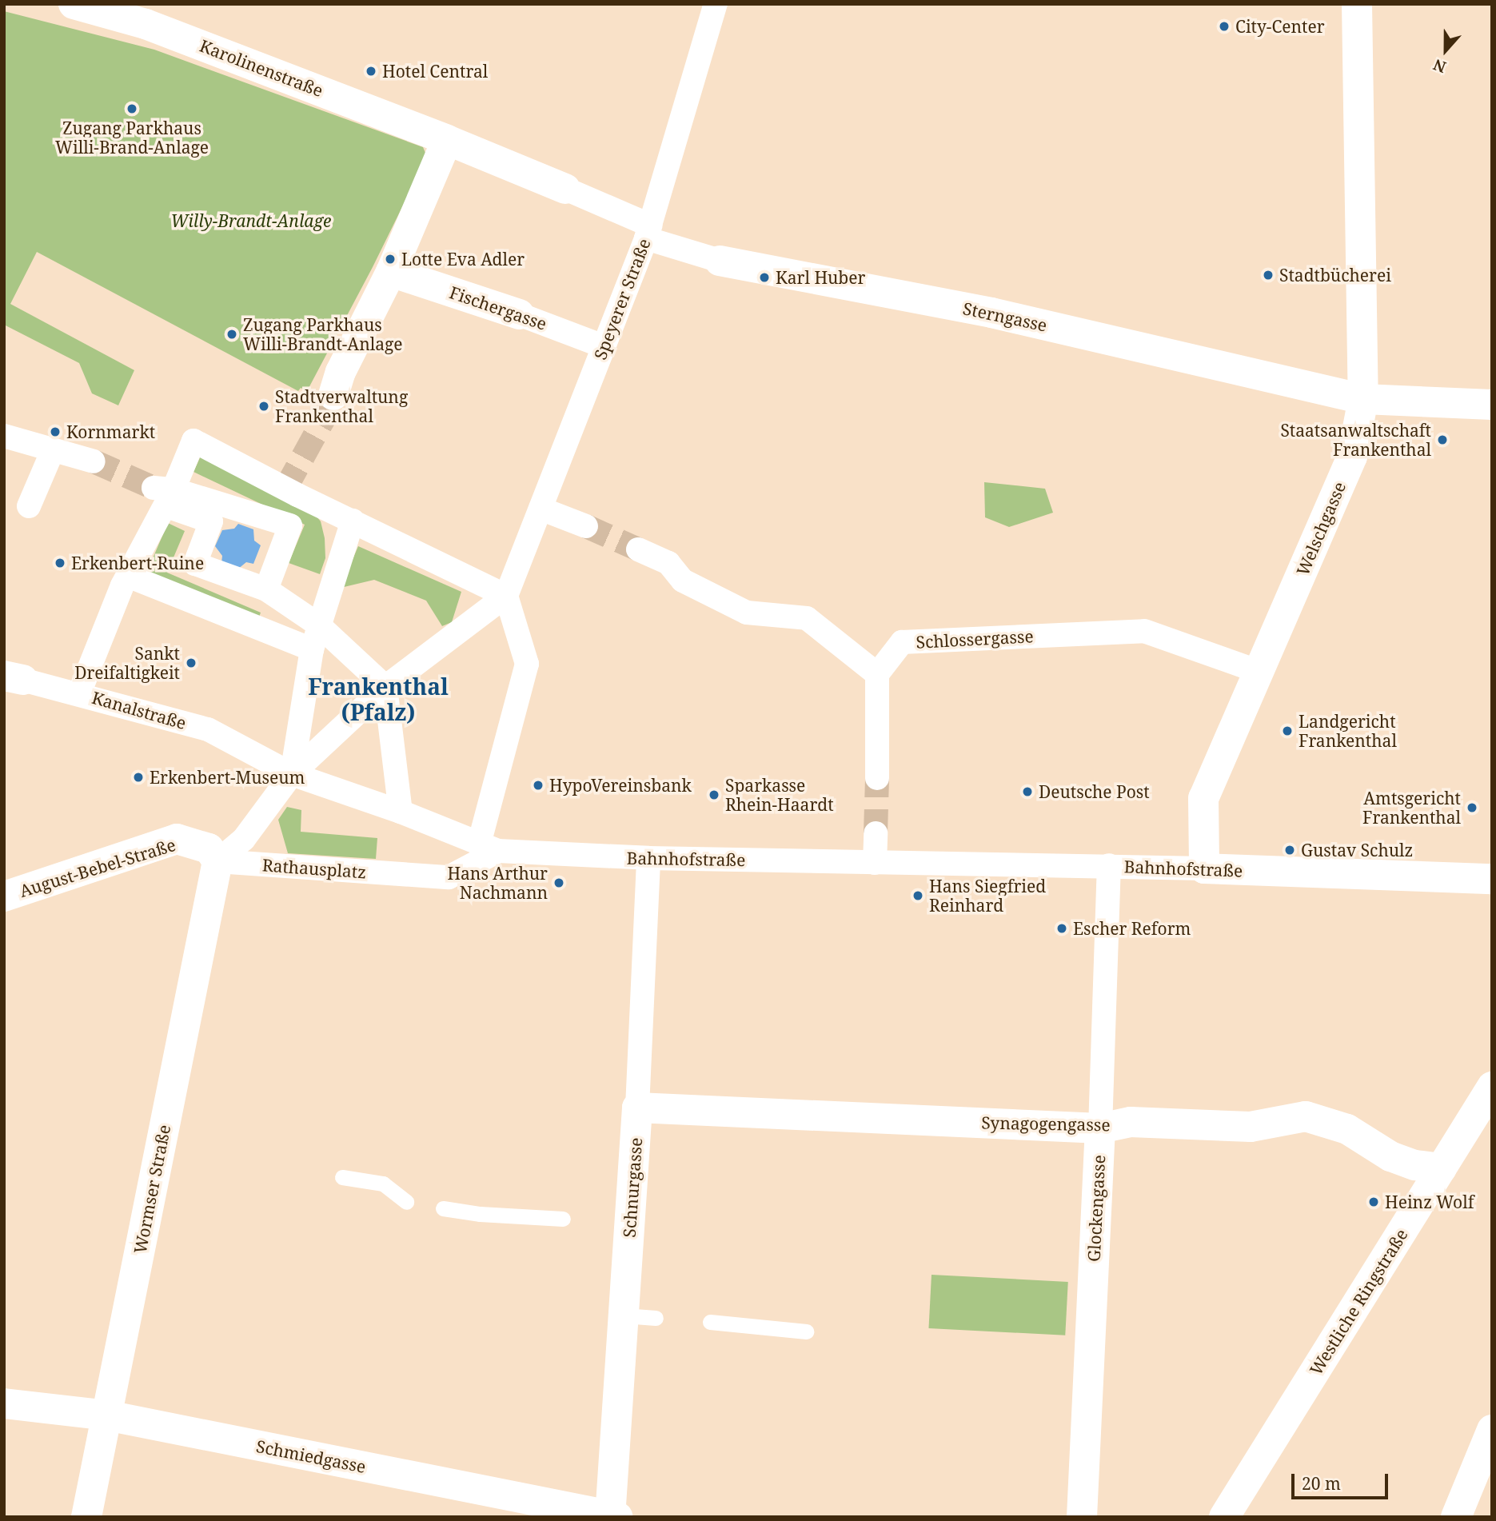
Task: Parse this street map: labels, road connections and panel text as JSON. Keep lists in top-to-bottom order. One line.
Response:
{"streets":{"street":["Karolinenstraße","Speyerer Straße","Fischergasse","Sterngasse","Welschgasse","Schlossergasse","Kanalstraße","Bahnhofstraße","August-Bebel-Straße","Rathausplatz","Synagogengasse","Schnurgasse","Wormser Straße","Glockengasse","Westliche Ringstraße","Schmiedgasse"]},"crossings":[["Karolinenstraße","Speyerer Straße"],["Karolinenstraße","Sterngasse"],["Speyerer Straße","Fischergasse"],["Speyerer Straße","Sterngasse"],["Speyerer Straße","Rathausplatz"],["Sterngasse","Welschgasse"],["Welschgasse","Schlossergasse"],["Welschgasse","Bahnhofstraße"],["Kanalstraße","Rathausplatz"],["Bahnhofstraße","Rathausplatz"],["Bahnhofstraße","Schnurgasse"],["Bahnhofstraße","Glockengasse"],["August-Bebel-Straße","Rathausplatz"],["August-Bebel-Straße","Wormser Straße"],["Rathausplatz","Wormser Straße"],["Synagogengasse","Schnurgasse"],["Synagogengasse","Glockengasse"],["Synagogengasse","Westliche Ringstraße"],["Schnurgasse","Schmiedgasse"],["Wormser Straße","Schmiedgasse"]],"districts":["Frankenthal (Pfalz)"],"parks":["Willy-Brandt-Anlage"],"places":["City-Center","Hotel Central","Zugang Parkhaus Willi-Brand-Anlage","Lotte Eva Adler","Stadtbücherei","Karl Huber","Zugang Parkhaus Willi-Brandt-Anlage","Stadtverwaltung Frankenthal","Kornmarkt","Staatsanwaltschaft Frankenthal","Erkenbert-Ruine","Sankt Dreifaltigkeit","Landgericht Frankenthal","Erkenbert-Museum","HypoVereinsbank","Deutsche Post","Sparkasse Rhein-Haardt","Amtsgericht Frankenthal","Gustav Schulz","Hans Arthur Nachmann","Hans Siegfried Reinhard","Escher Reform","Heinz Wolf"],"scale_bar":"20 m","north":"bottom"}
